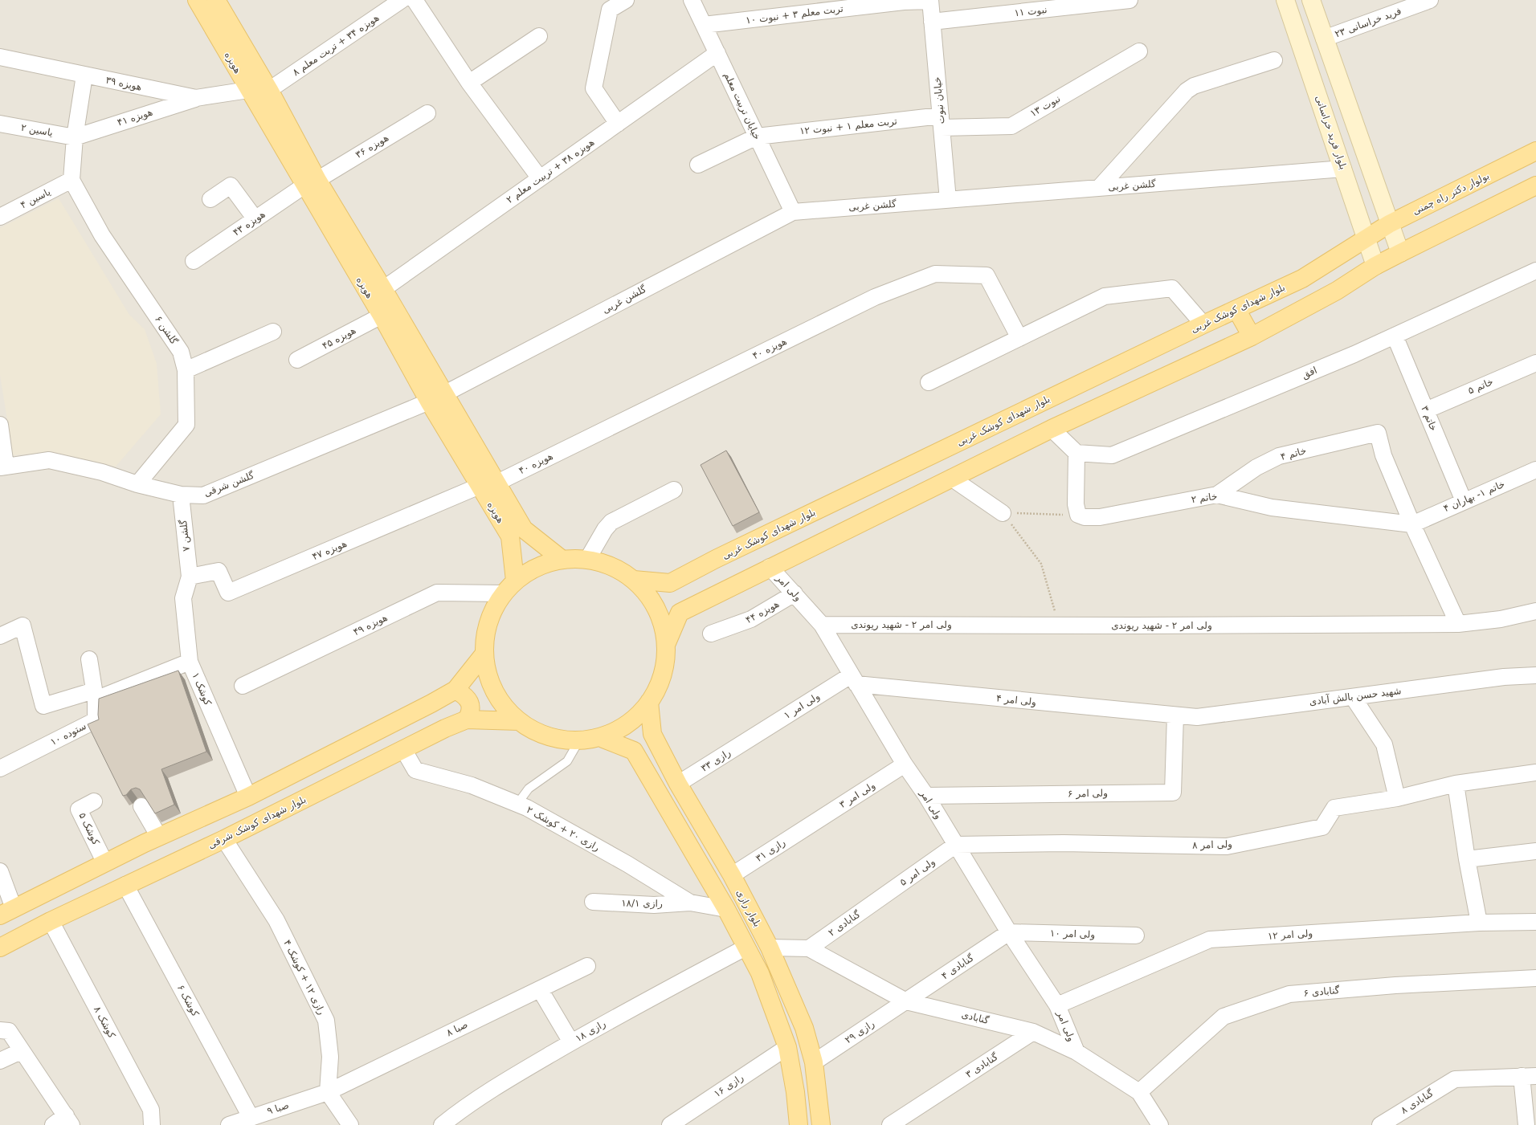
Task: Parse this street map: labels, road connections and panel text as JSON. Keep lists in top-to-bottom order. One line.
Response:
{"streets":{"main road":["هویزه","بولوار دکتر راه چمنی","بلوار شهدای کوشک غربی","بلوار شهدای کوشک شرقی","بلوار رازی"],"street":["نبوت ۱۱","تربت معلم ۳ + نبوت ۱۰","فرید خراسانی ۲۳","هویزه ۳۴ + تربت معلم ۸","هویزه ۳۹","خیابان نبوت","خیایان تربیت معلم","نبوت ۱۳","هویزه ۴۱","تربت معلم ۱ + نبوت ۱۲","یاسین ۲","بلوار فرید خراسانی","هویزه ۳۶","هویزه ۳۸ + تربیت معلم ۲","گلشن غربی","یاسین ۴","هویزه ۴۳","گلشن ۶","هویزه ۴۵","هویزه ۴۰","افق","خاتم ۵","خاتم ۳","خاتم ۴","گلشن شرقی","خاتم ۱- بهاران ۴","خاتم ۲","گلشن ۷","هویزه ۴۷","ولی امر","هویزه ۴۴","هویزه ۴۹","ولی امر ۲ - شهید ریوندی","کوشک ۱","شهید حسن بالش آبادی","ولی امر ۴","ولی امر ۱","ستوده ۱۰","رازی ۳۳","ولی امر ۶","ولی امر ۳","کوشک ۵","رازی ۲۰ + کوشک ۲","ولی امر ۸","رازی ۳۱","ولی امر ۵","رازی ۱۸/۱","گنابادی ۲","ولی امر ۱۰","ولی امر ۱۲","گنابادی ۴","رازی ۱۲ + کوشک ۴","گنابادی ۶","کوشک ۶","گنابادی","کوشک ۸","صبا ۸","رازی ۱۸","رازی ۲۹","گنابادی ۳","رازی ۱۶","گنابادی ۸","صبا ۹"]},"crossings":[["نبوت ۱۱","خیابان نبوت"],["تربت معلم ۳ + نبوت ۱۰","خیابان نبوت"],["تربت معلم ۳ + نبوت ۱۰","خیایان تربیت معلم"],["هویزه ۳۴ + تربت معلم ۸","هویزه"],["هویزه","هویزه ۳۹"],["هویزه","هویزه ۳۶"],["هویزه","هویزه ۳۸ + تربیت معلم ۲"],["هویزه","گلشن غربی"],["هویزه","هویزه ۴۳"],["هویزه","هویزه ۴۵"],["هویزه","هویزه ۴۰"],["هویزه","گلشن شرقی"],["هویزه","هویزه ۴۷"],["هویزه","هویزه ۴۹"],["هویزه ۳۹","هویزه ۴۱"],["خیابان نبوت","نبوت ۱۳"],["خیابان نبوت","تربت معلم ۱ + نبوت ۱۲"],["خیابان نبوت","گلشن غربی"],["خیایان تربیت معلم","تربت معلم ۱ + نبوت ۱۲"],["خیایان تربیت معلم","هویزه ۳۸ + تربیت معلم ۲"],["خیایان تربیت معلم","گلشن غربی"],["نبوت ۱۳","تربت معلم ۱ + نبوت ۱۲"],["هویزه ۴۱","یاسین ۲"],["بلوار فرید خراسانی","گلشن غربی"],["بلوار فرید خراسانی","بولوار دکتر راه چمنی"],["بلوار فرید خراسانی","بلوار شهدای کوشک غربی"],["هویزه ۳۶","هویزه ۴۳"],["بولوار دکتر راه چمنی","بلوار شهدای کوشک غربی"],["یاسین ۴","گلشن ۶"],["گلشن ۶","گلشن شرقی"],["افق","خاتم ۳"],["خاتم ۵","خاتم ۳"],["خاتم ۳","خاتم ۱- بهاران ۴"],["خاتم ۴","خاتم ۱- بهاران ۴"],["خاتم ۴","خاتم ۲"],["گلشن شرقی","گلشن ۷"],["خاتم ۱- بهاران ۴","خاتم ۲"],["گلشن ۷","هویزه ۴۷"],["گلشن ۷","کوشک ۱"],["هویزه ۴۷","کوشک ۱"],["ولی امر","هویزه ۴۴"],["ولی امر","ولی امر ۲ - شهید ریوندی"],["ولی امر","ولی امر ۴"],["ولی امر","ولی امر ۱"],["ولی امر","ولی امر ۶"],["ولی امر","ولی امر ۳"],["ولی امر","ولی امر ۸"],["ولی امر","ولی امر ۵"],["ولی امر","ولی امر ۱۰"],["ولی امر","ولی امر ۱۲"],["ولی امر","گنابادی ۴"],["ولی امر","گنابادی"],["شهید حسن بالش آبادی","ولی امر ۴"],["شهید حسن بالش آبادی","ولی امر ۶"],["ولی امر ۴","ولی امر ۱"],["ولی امر ۴","ولی امر ۶"],["ولی امر ۱","رازی ۳۳"],["رازی ۳۳","بلوار رازی"],["ولی امر ۳","رازی ۳۱"],["بلوار شهدای کوشک شرقی","رازی ۲۰ + کوشک ۲"],["بلوار شهدای کوشک شرقی","رازی ۱۲ + کوشک ۴"],["بلوار شهدای کوشک شرقی","کوشک ۶"],["بلوار شهدای کوشک شرقی","کوشک ۸"],["رازی ۲۰ + کوشک ۲","رازی ۱۸/۱"],["رازی ۲۰ + کوشک ۲","بلوار رازی"],["ولی امر ۸","ولی امر ۵"],["رازی ۳۱","بلوار رازی"],["ولی امر ۵","گنابادی ۲"],["بلوار رازی","گنابادی"],["بلوار رازی","رازی ۱۸"],["بلوار رازی","رازی ۲۹"],["بلوار رازی","رازی ۱۶"],["گنابادی ۲","گنابادی"],["ولی امر ۱۰","گنابادی ۴"],["گنابادی ۴","گنابادی"],["گنابادی ۴","رازی ۲۹"],["رازی ۱۲ + کوشک ۴","صبا ۸"],["رازی ۱۲ + کوشک ۴","صبا ۹"],["گنابادی ۶","گنابادی"],["کوشک ۶","صبا ۹"],["گنابادی","رازی ۲۹"],["گنابادی","گنابادی ۳"],["صبا ۸","صبا ۹"]]}
